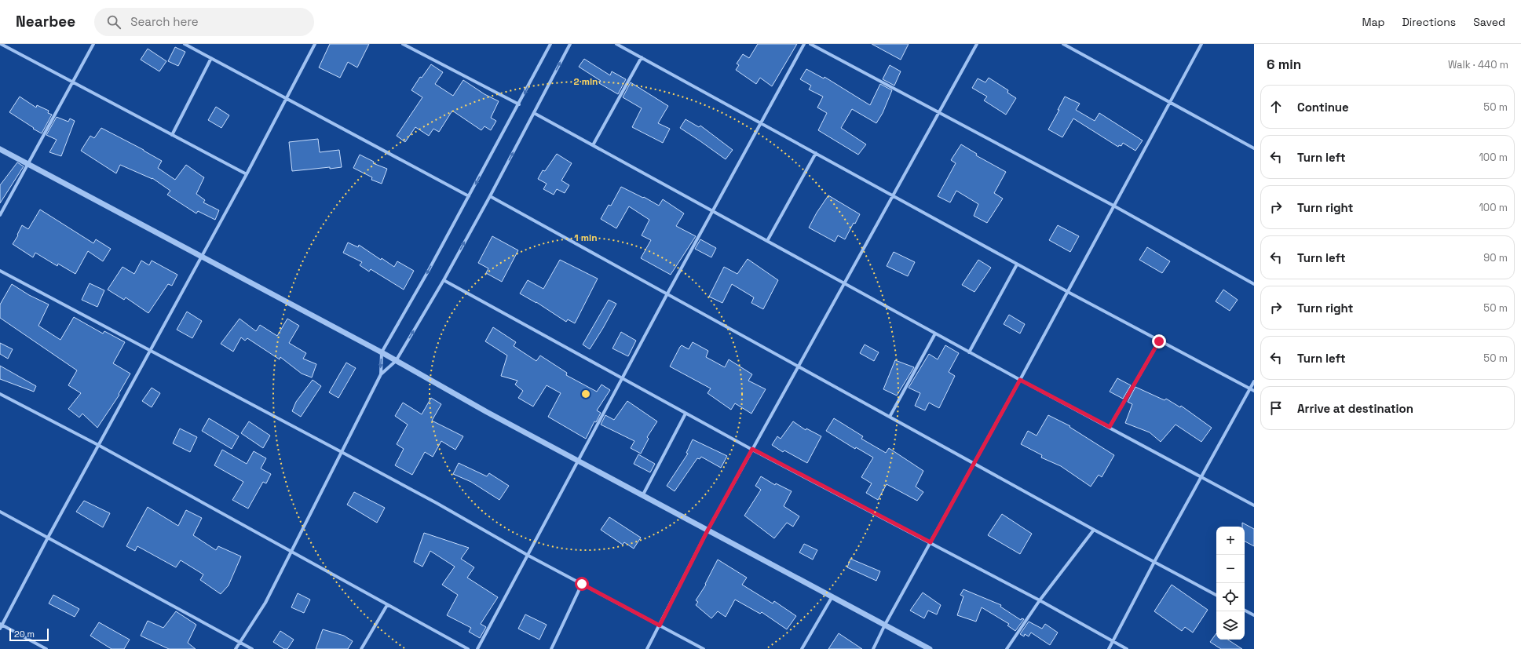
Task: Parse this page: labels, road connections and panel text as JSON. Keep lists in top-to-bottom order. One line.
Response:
{"scale_bar":"20 m","page":{"header":"Nearbee","search":"Search here","nav":["Map","Directions","Saved"],"heading":["6 min","Walk · 440 m"],"list":[["Continue","50 m"],["Turn left","100 m"],["Turn right","100 m"],["Turn left","90 m"],["Turn right","50 m"],["Turn left","50 m"],"Arrive at destination"],"map_buttons":["+","−"],"scale":"20 m"},"rings":["2 min","1 min"]}
